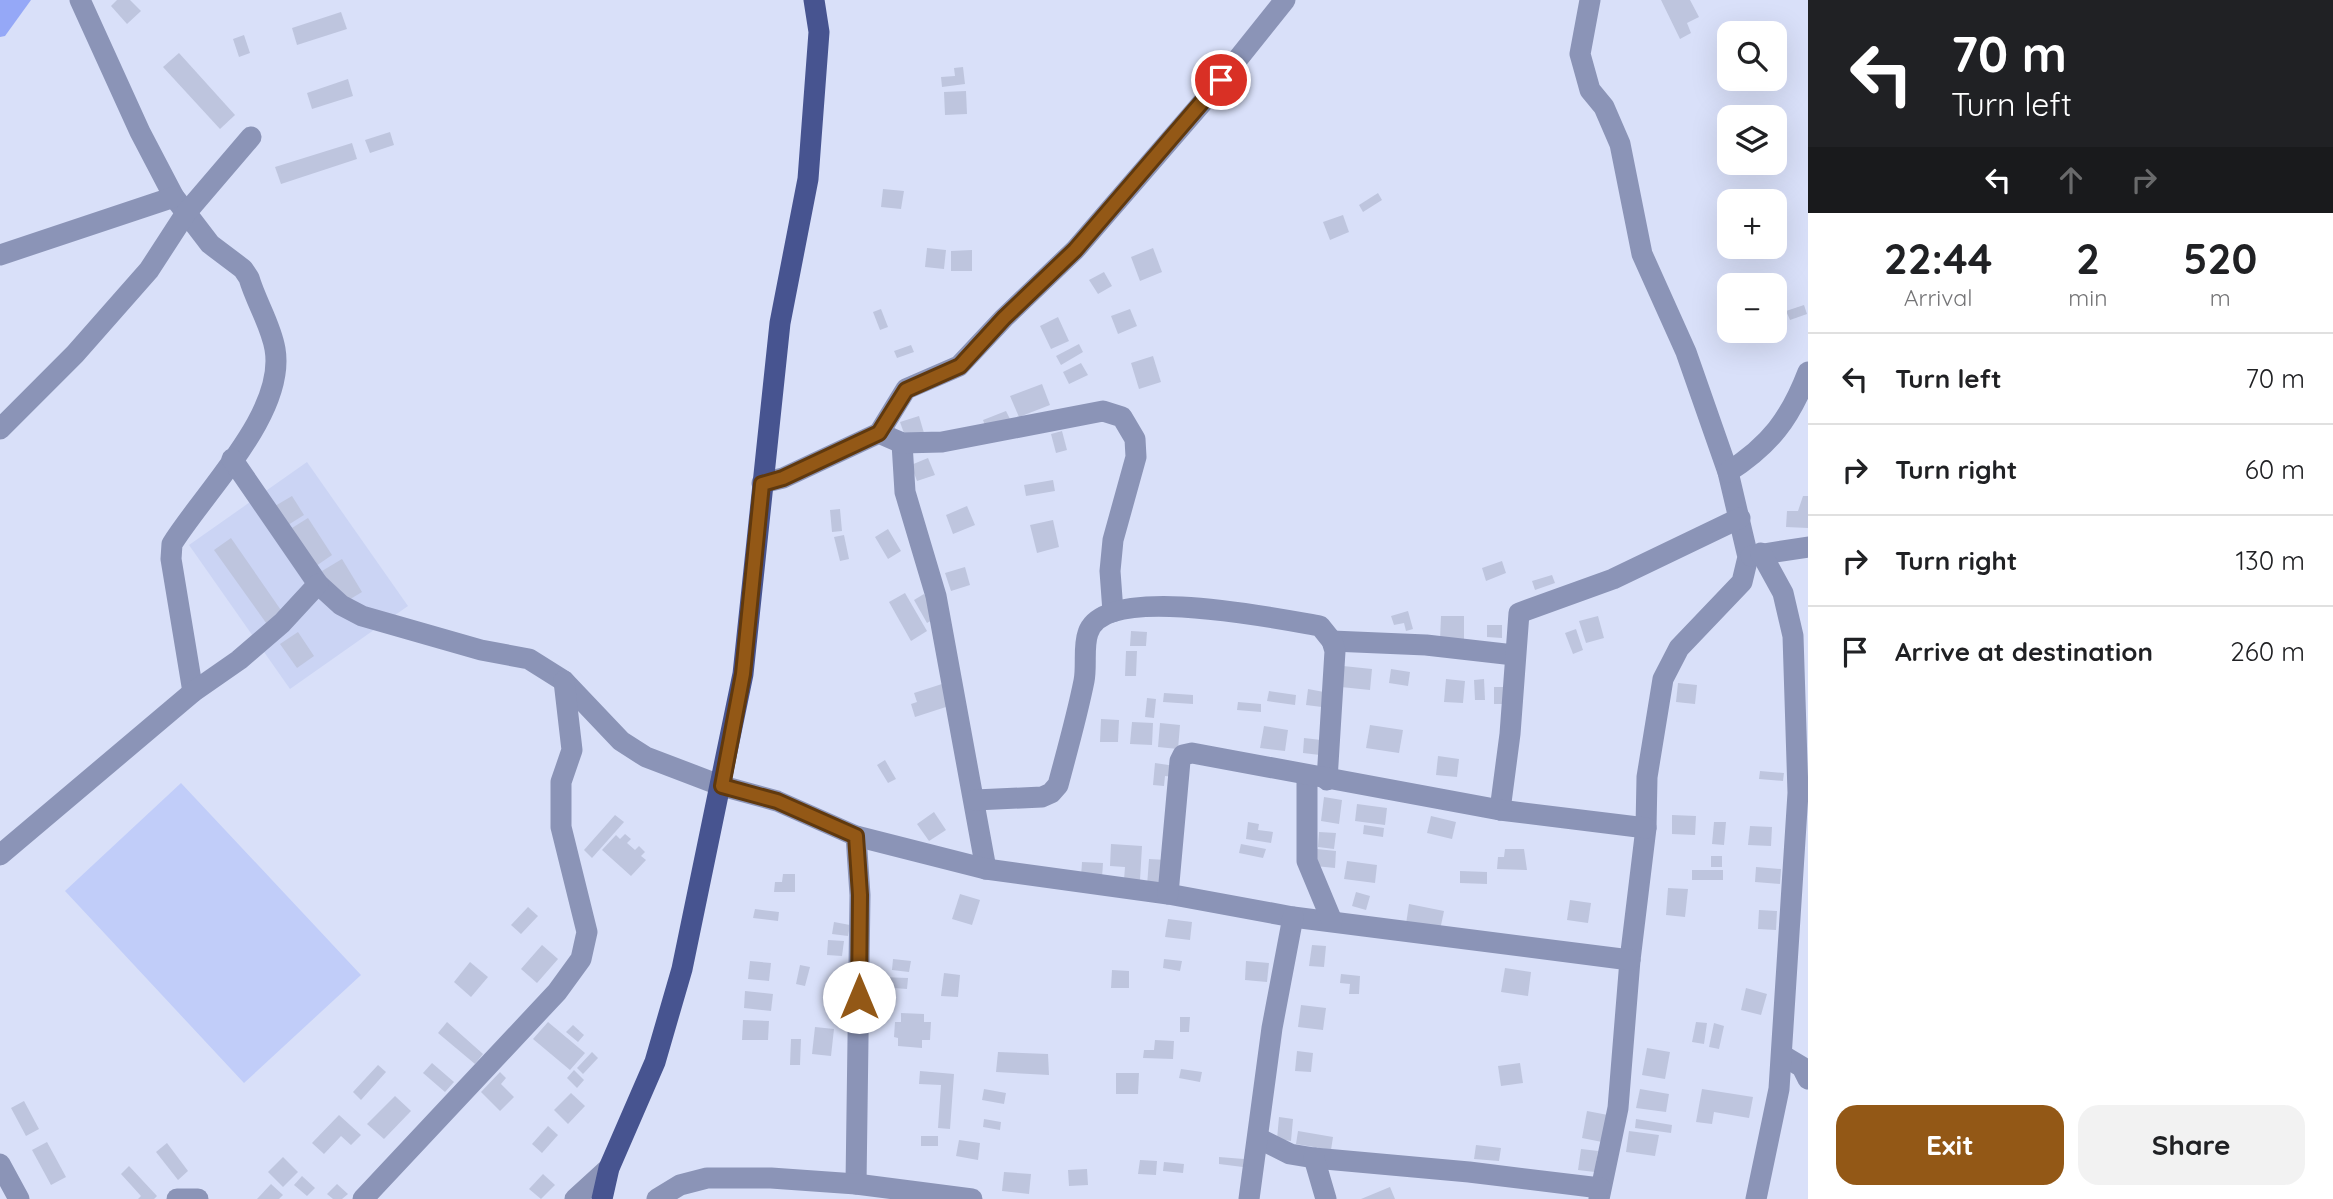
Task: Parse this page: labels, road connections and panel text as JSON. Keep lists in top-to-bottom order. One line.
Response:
{"page":{"turn":["70 m","Turn left"],"map_buttons":["+","−"],"eta":["22:44","Arrival","2","min","520","m"],"list":[{"name":"Turn left","value":"70 m"},{"name":"Turn right","value":"60 m"},{"name":"Turn right","value":"130 m"},{"name":"Arrive at destination","value":"260 m"}],"buttons":["Exit","Share"]}}
